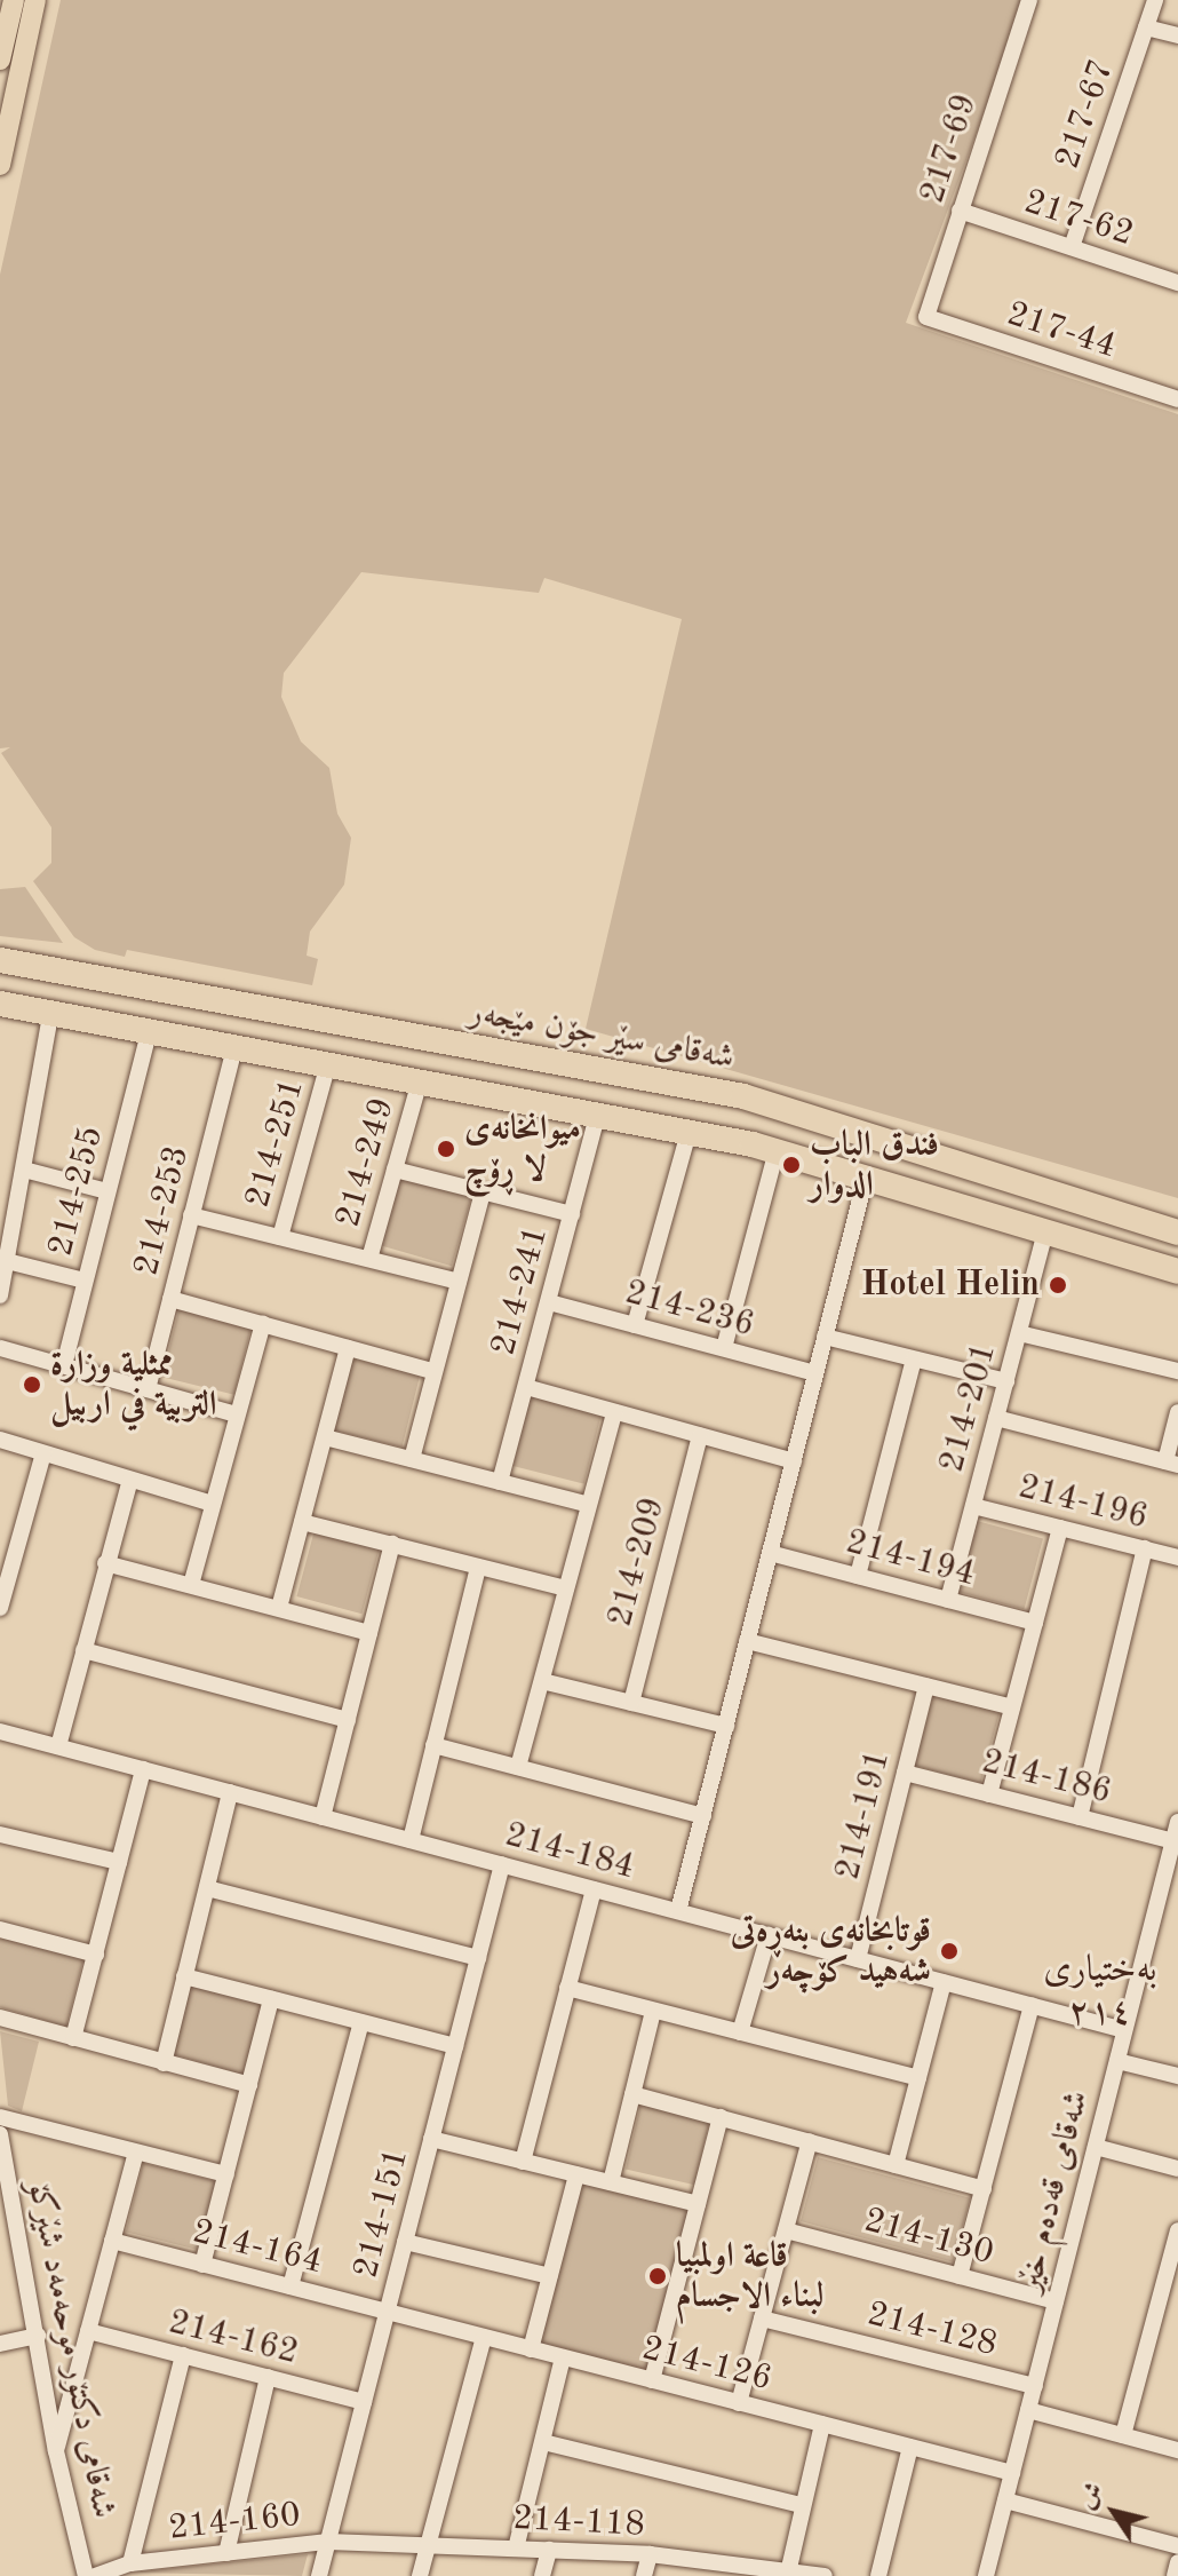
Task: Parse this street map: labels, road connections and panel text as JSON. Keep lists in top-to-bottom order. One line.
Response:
{"streets":{"highway":["شەقامی سێر جۆن مێجەر"],"street":["217-67","217-69","217-62","217-44","214-251","214-249","214-255","214-253","214-241","214-236","214-201","214-196","214-194","214-209","214-186","214-191","214-184","شەقامی قەدەم خێر","214-151","214-130","214-164","214-128","214-162","شەقامی دکتۆر موحەمەد شێرکۆ","214-126","214-160","214-118"]},"crossings":[["217-67","217-62"],["217-69","217-62"],["217-69","217-44"],["214-241","214-236"],["214-201","214-196"],["214-201","214-194"],["214-186","214-191"],["214-186","شەقامی قەدەم خێر"],["214-191","214-184"],["214-184","شەقامی قەدەم خێر"],["214-184","214-151"],["شەقامی قەدەم خێر","214-130"],["شەقامی قەدەم خێر","214-128"],["شەقامی قەدەم خێر","214-126"],["214-151","214-164"],["214-151","214-162"],["214-151","214-126"],["214-151","214-160"],["214-151","214-118"],["214-164","214-126"],["214-160","214-118"]],"districts":["بەختیاری ٢١٤"],"places":["میوانخانەی لا ڕۆچ","فندق الباب الدوار","Hotel Helin","ممثلية وزارة التربية في اربيل","قوتابخانەی بنەڕەتی شەهید کۆچەر","قاعة اولمبيا لبناء الاجسام"],"north":"top left"}
